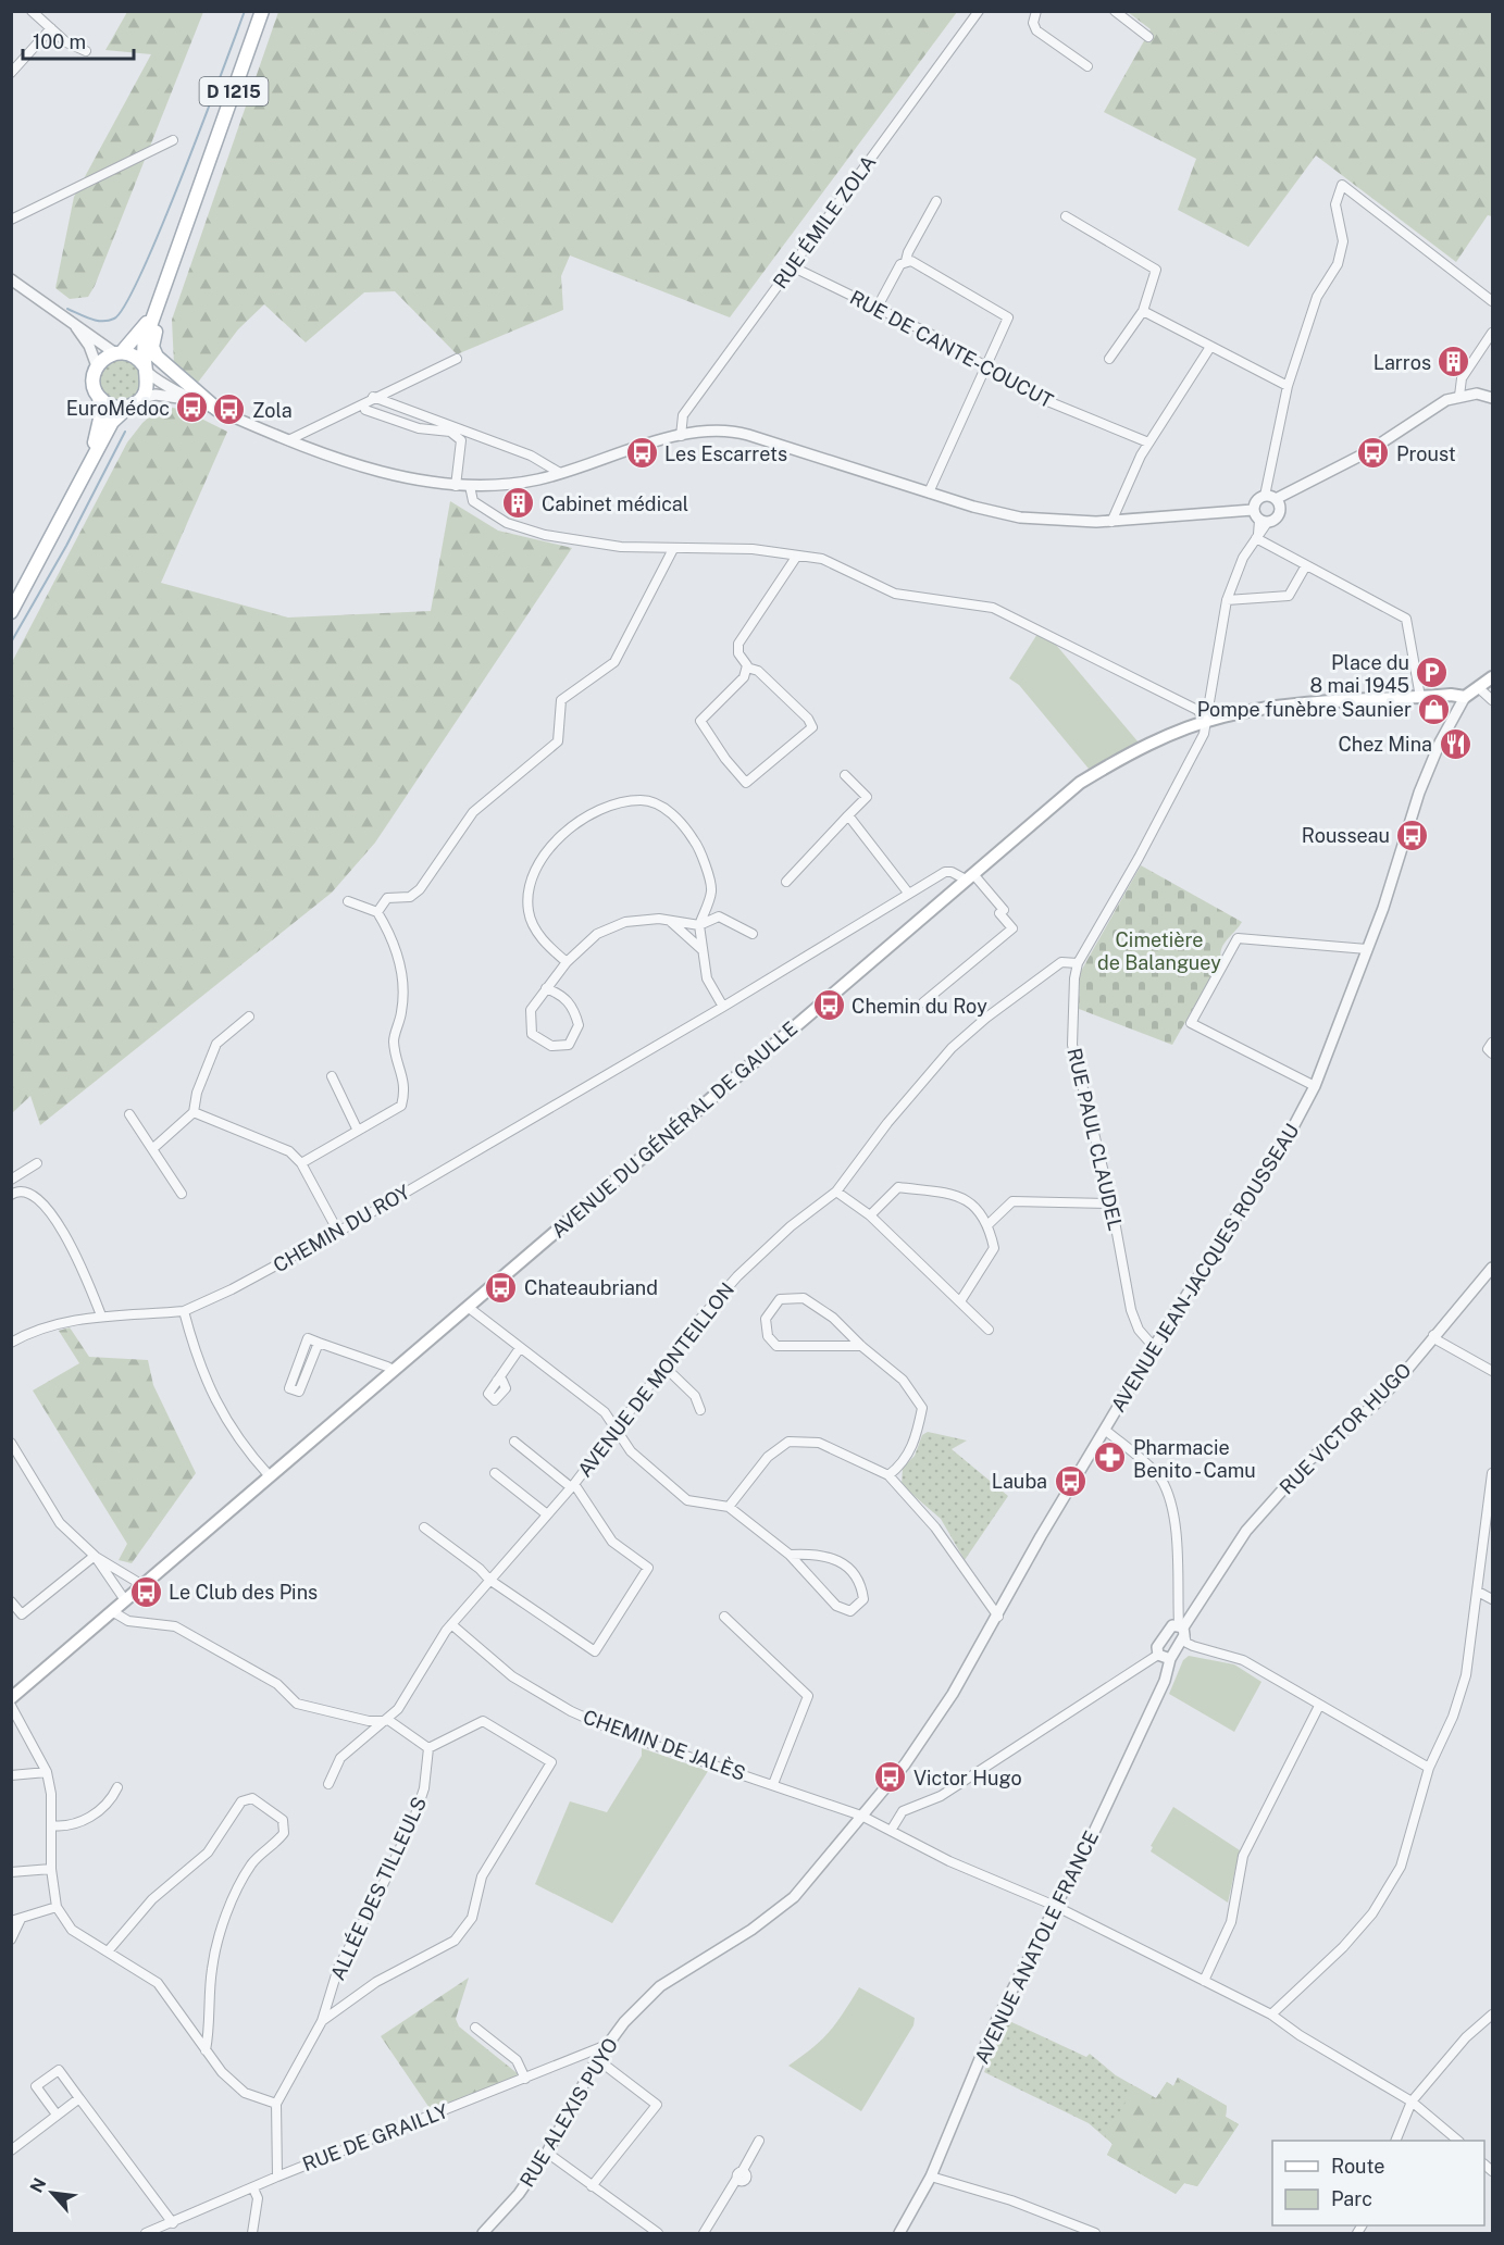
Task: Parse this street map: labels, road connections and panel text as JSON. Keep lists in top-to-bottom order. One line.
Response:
{"streets":{"main road":["D 1215","AVENUE DU GÉNÉRAL DE GAULLE"],"street":["RUE ÉMILE ZOLA","RUE DE CANTE-COUCUT","RUE PAUL CLAUDEL","CHEMIN DU ROY","AVENUE JEAN-JACQUES ROUSSEAU","AVENUE DE MONTEILLON","RUE VICTOR HUGO","CHEMIN DE JALÈS","ALLÉE DES TILLEULS","AVENUE ANATOLE FRANCE","RUE ALEXIS PUYO","RUE DE GRAILLY"]},"crossings":[["RUE ÉMILE ZOLA","RUE DE CANTE-COUCUT"],["AVENUE DU GÉNÉRAL DE GAULLE","RUE PAUL CLAUDEL"],["AVENUE DU GÉNÉRAL DE GAULLE","CHEMIN DU ROY"],["AVENUE DU GÉNÉRAL DE GAULLE","AVENUE JEAN-JACQUES ROUSSEAU"],["RUE PAUL CLAUDEL","AVENUE JEAN-JACQUES ROUSSEAU"],["RUE PAUL CLAUDEL","AVENUE DE MONTEILLON"],["AVENUE JEAN-JACQUES ROUSSEAU","CHEMIN DE JALÈS"],["AVENUE JEAN-JACQUES ROUSSEAU","RUE ALEXIS PUYO"],["AVENUE DE MONTEILLON","CHEMIN DE JALÈS"],["RUE VICTOR HUGO","AVENUE ANATOLE FRANCE"],["CHEMIN DE JALÈS","AVENUE ANATOLE FRANCE"],["CHEMIN DE JALÈS","RUE ALEXIS PUYO"],["RUE ALEXIS PUYO","RUE DE GRAILLY"]],"parks":["Cimetière de Balanguey"],"places":{"building":["Larros","Cabinet médical"],"bus stop":["EuroMédoc","Zola","Les Escarrets","Proust","Rousseau","Chemin du Roy","Chateaubriand","Lauba","Le Club des Pins","Victor Hugo"],"parking":["Place du 8 mai 1945"],"shop":["Pompe funèbre Saunier"],"restaurant":["Chez Mina"],"pharmacy":["Pharmacie Benito - Camu"]},"legend":["Route","Parc"],"scale_bar":"100 m","north":"top left"}
